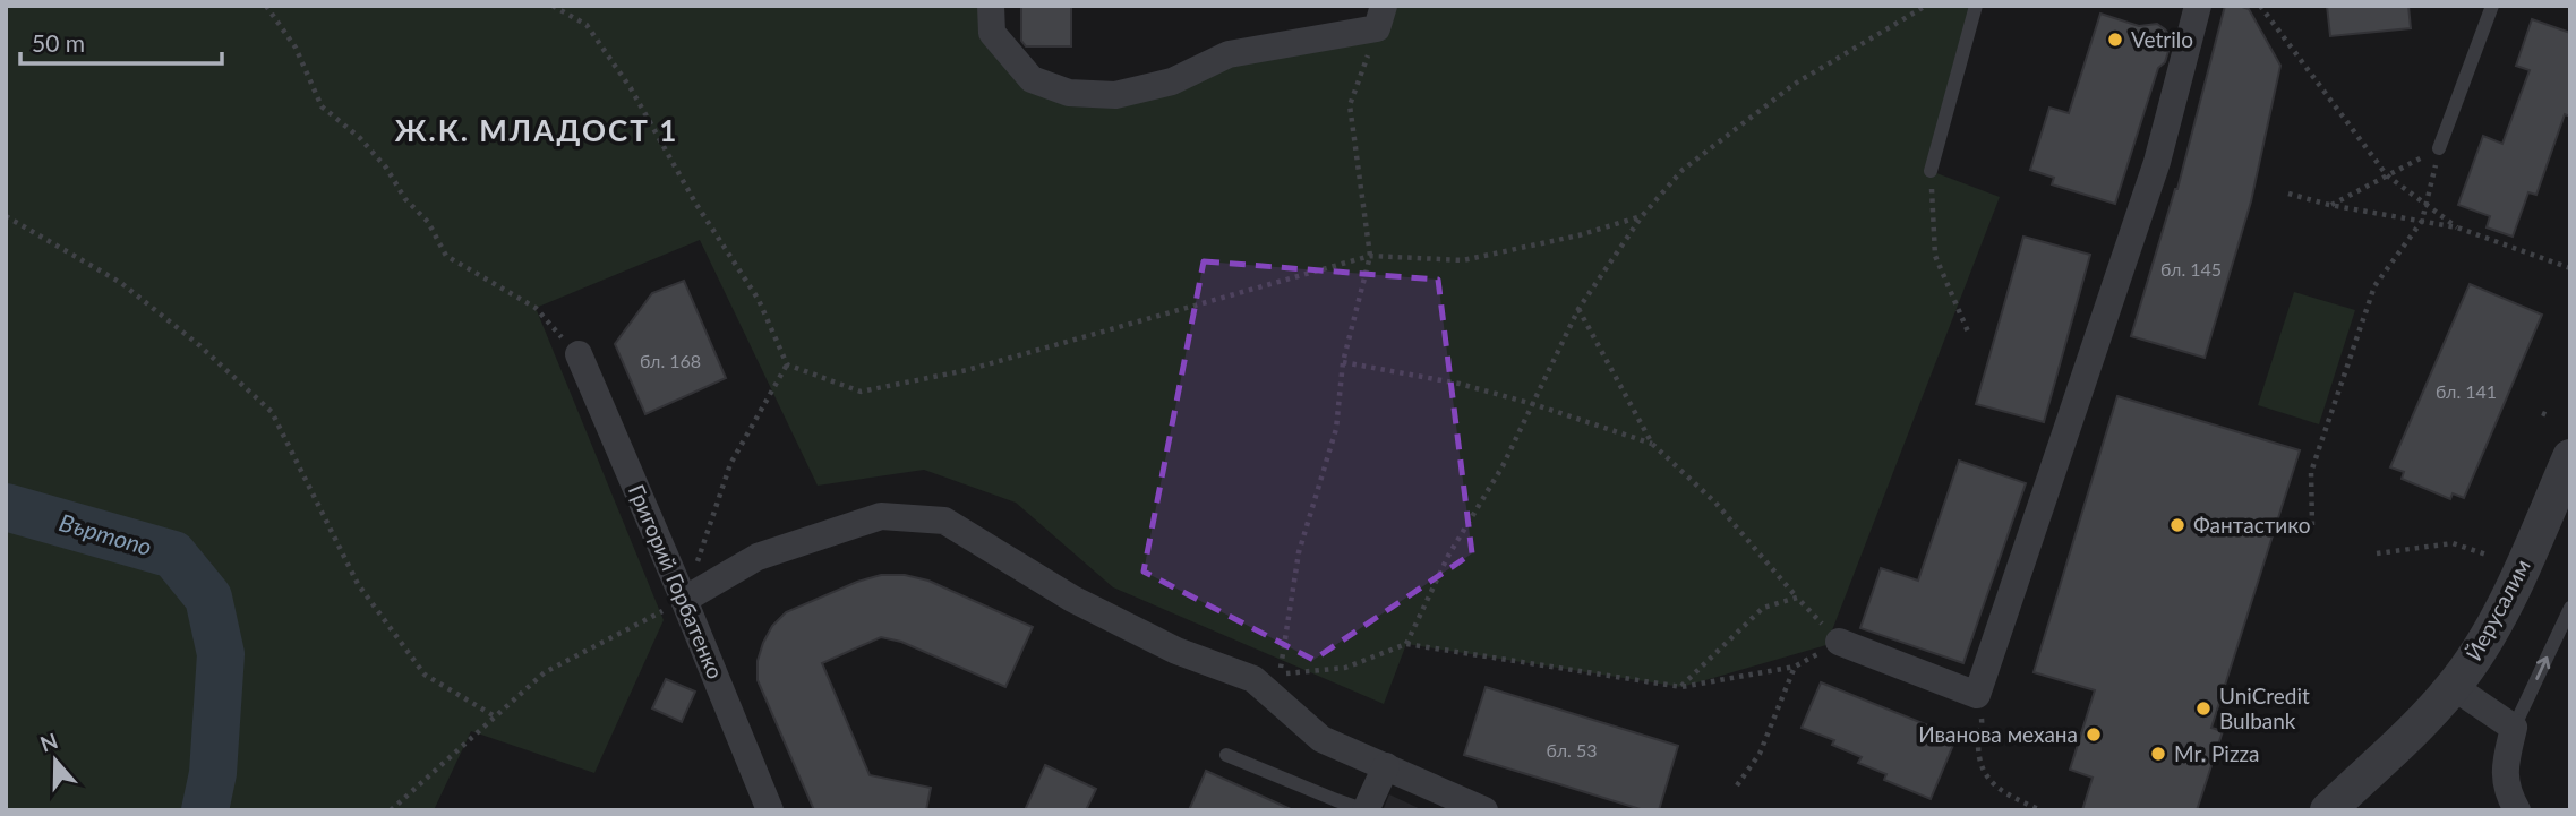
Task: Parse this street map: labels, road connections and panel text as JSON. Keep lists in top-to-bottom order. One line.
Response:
{"streets":{"street":["Григорий Горбатенко","Йерусалим"]},"districts":["Ж.К. МЛАДОСТ 1"],"water":["Въртопо"],"places":["Vetrilo","Фантастико","UniCredit Bulbank","Иванова механа","Mr. Pizza"],"house_numbers":["бл. 145","бл. 168","бл. 141","бл. 53"],"scale_bar":"50 m","north":"top"}
